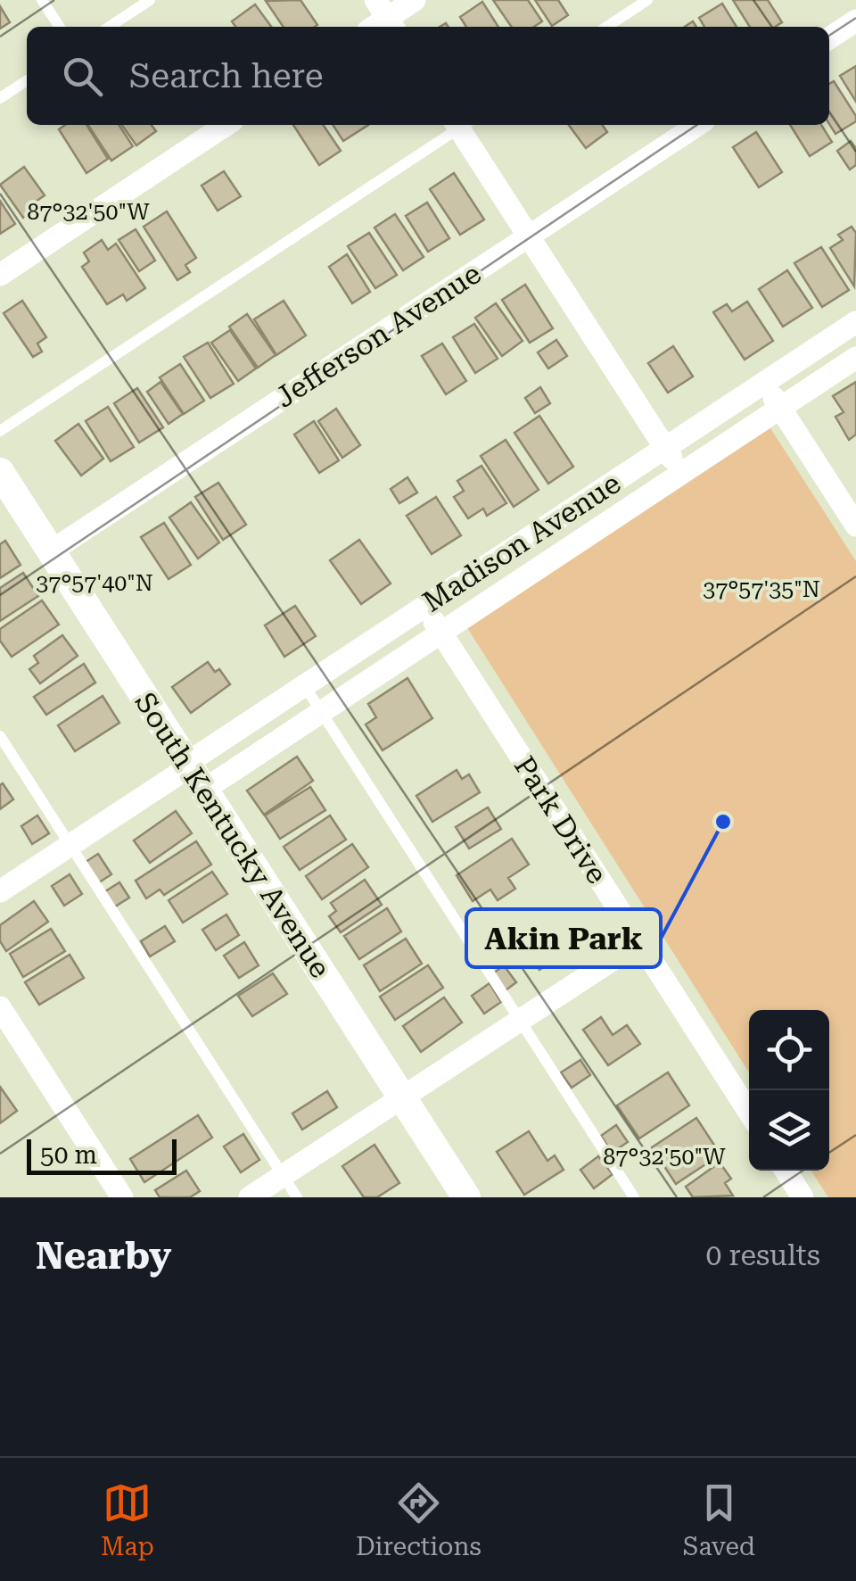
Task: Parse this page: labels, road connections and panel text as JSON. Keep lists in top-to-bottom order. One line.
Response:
{"streets":{"street":["Jefferson Avenue","Madison Avenue","Park Drive","South Kentucky Avenue"]},"crossings":[["Jefferson Avenue","South Kentucky Avenue"],["Madison Avenue","Park Drive"],["Madison Avenue","South Kentucky Avenue"]],"places":["Akin Park"],"scale_bar":"50 m","page":{"search":"Search here","scale":"50 m","heading":["Nearby","0 results"],"nav":["Map","Directions","Saved"]},"coordinates":["87°32'50\"W","37°57'40\"N","37°57'35\"N"]}
